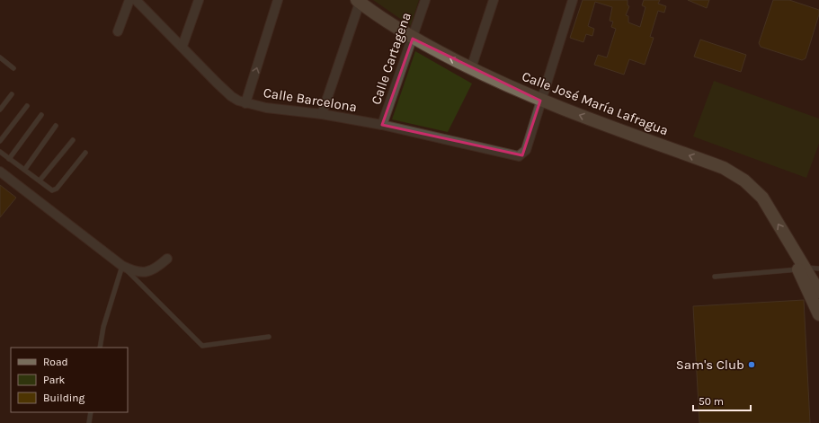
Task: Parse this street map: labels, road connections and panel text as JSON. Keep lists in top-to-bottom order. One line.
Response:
{"streets":{"main road":["Calle José María Lafragua"],"street":["Calle Cartagena","Calle Barcelona"]},"crossings":[["Calle Cartagena","Calle Barcelona"],["Calle Cartagena","Calle José María Lafragua"],["Calle Barcelona","Calle José María Lafragua"]],"one_way":["Calle José María Lafragua"],"places":["Sam's Club"],"legend":["Road","Park","Building"],"scale_bar":"50 m"}
